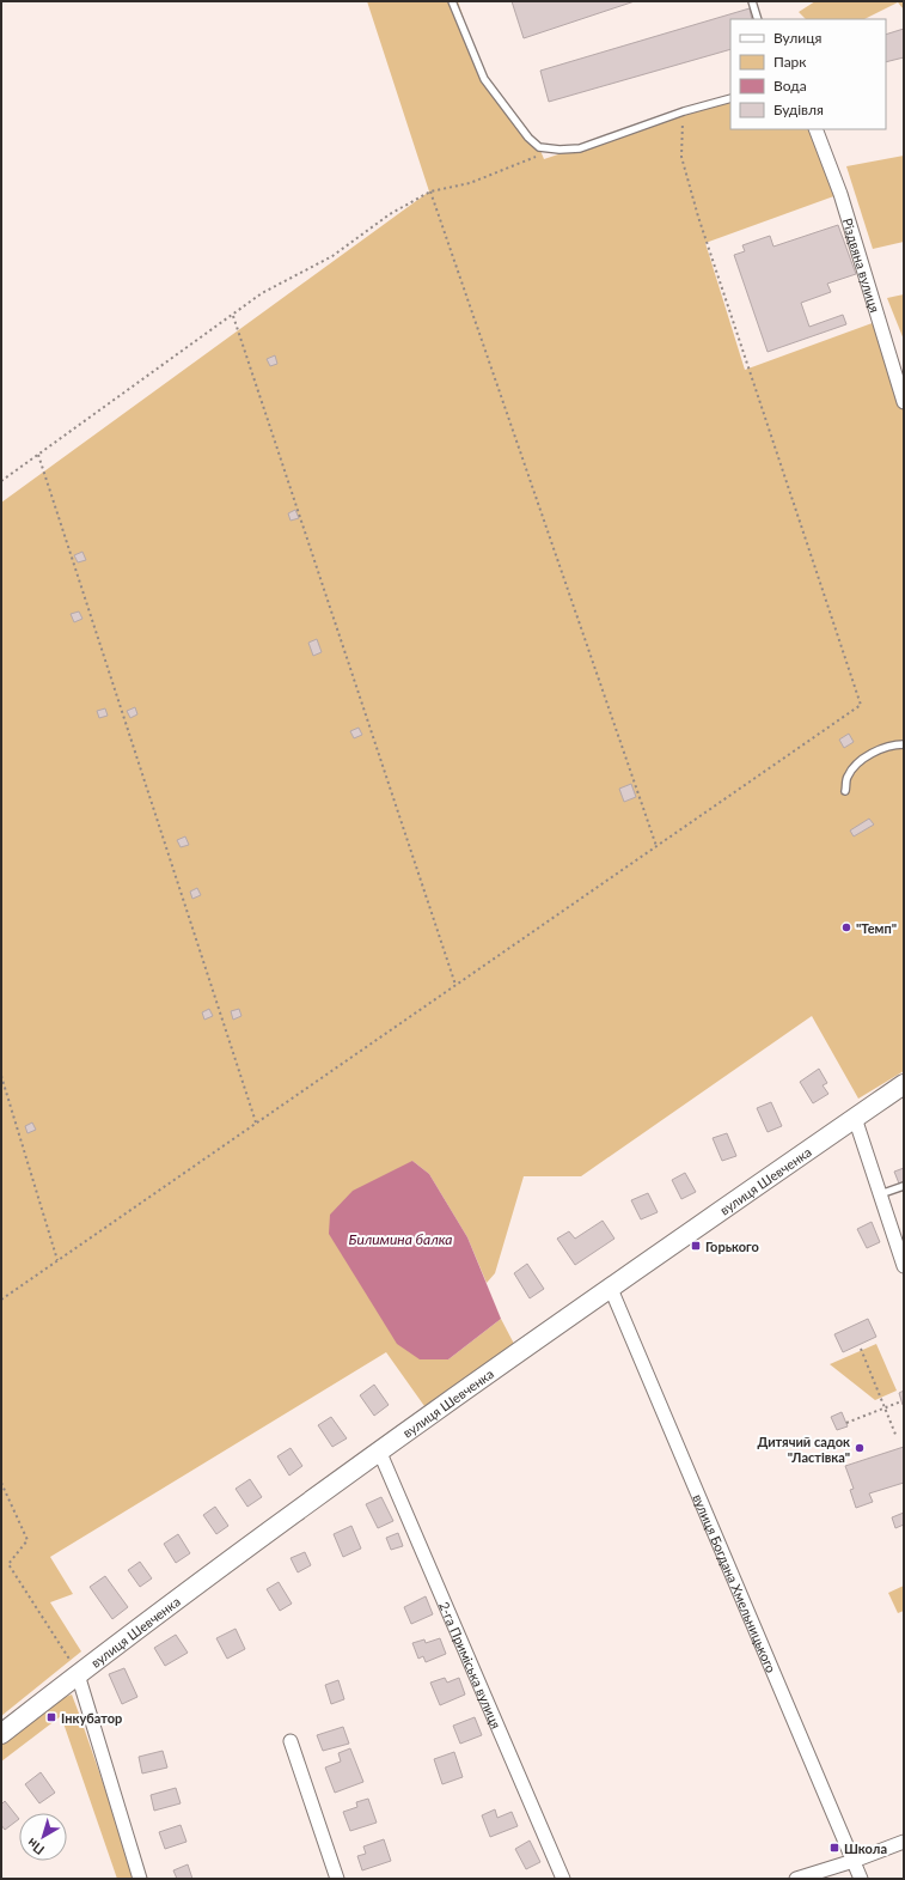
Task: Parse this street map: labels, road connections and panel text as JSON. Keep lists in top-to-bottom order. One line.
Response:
{"streets":{"street":["Різдвяна вулиця","вулиця Шевченка","вулиця Богдана Хмельницького","2-га Приміська вулиця"]},"crossings":[["вулиця Шевченка","вулиця Богдана Хмельницького"],["вулиця Шевченка","2-га Приміська вулиця"]],"water":["Билимина балка"],"places":{"other":["\"Темп\"","Дитячий садок \"Ластівка\""],"transit":["Горького","Інкубатор","Школа"]},"legend":["Вулиця","Парк","Вода","Будівля"],"north":"bottom left"}
